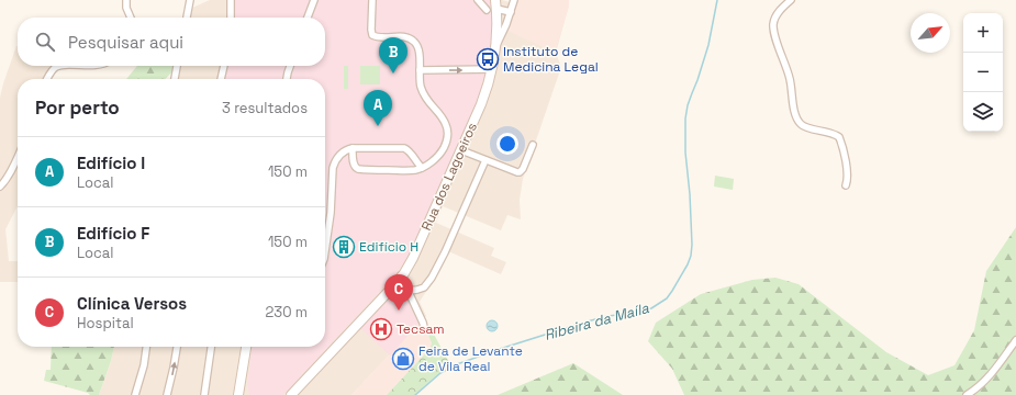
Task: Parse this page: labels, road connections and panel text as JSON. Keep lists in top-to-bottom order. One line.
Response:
{"streets":{"main road":["Rua dos Lagoeiros"]},"water":["Ribeira da Maíla"],"places":{"bus stop":["Instituto de Medicina Legal"],"building":["Edifício H"],"hospital":["Tecsam"],"shop":["Feira de Levante de Vila Real"]},"north":"top right","page":{"map_buttons":["+","−"],"search":"Pesquisar aqui","pins":["B","A","C"],"heading":["Por perto","3 resultados"],"list":[{"mark":"A","name":"Edifício I","note":"Local","value":"150 m"},{"mark":"B","name":"Edifício F","note":"Local","value":"150 m"},{"mark":"C","name":"Clínica Versos","note":"Hospital","value":"230 m"}]}}
